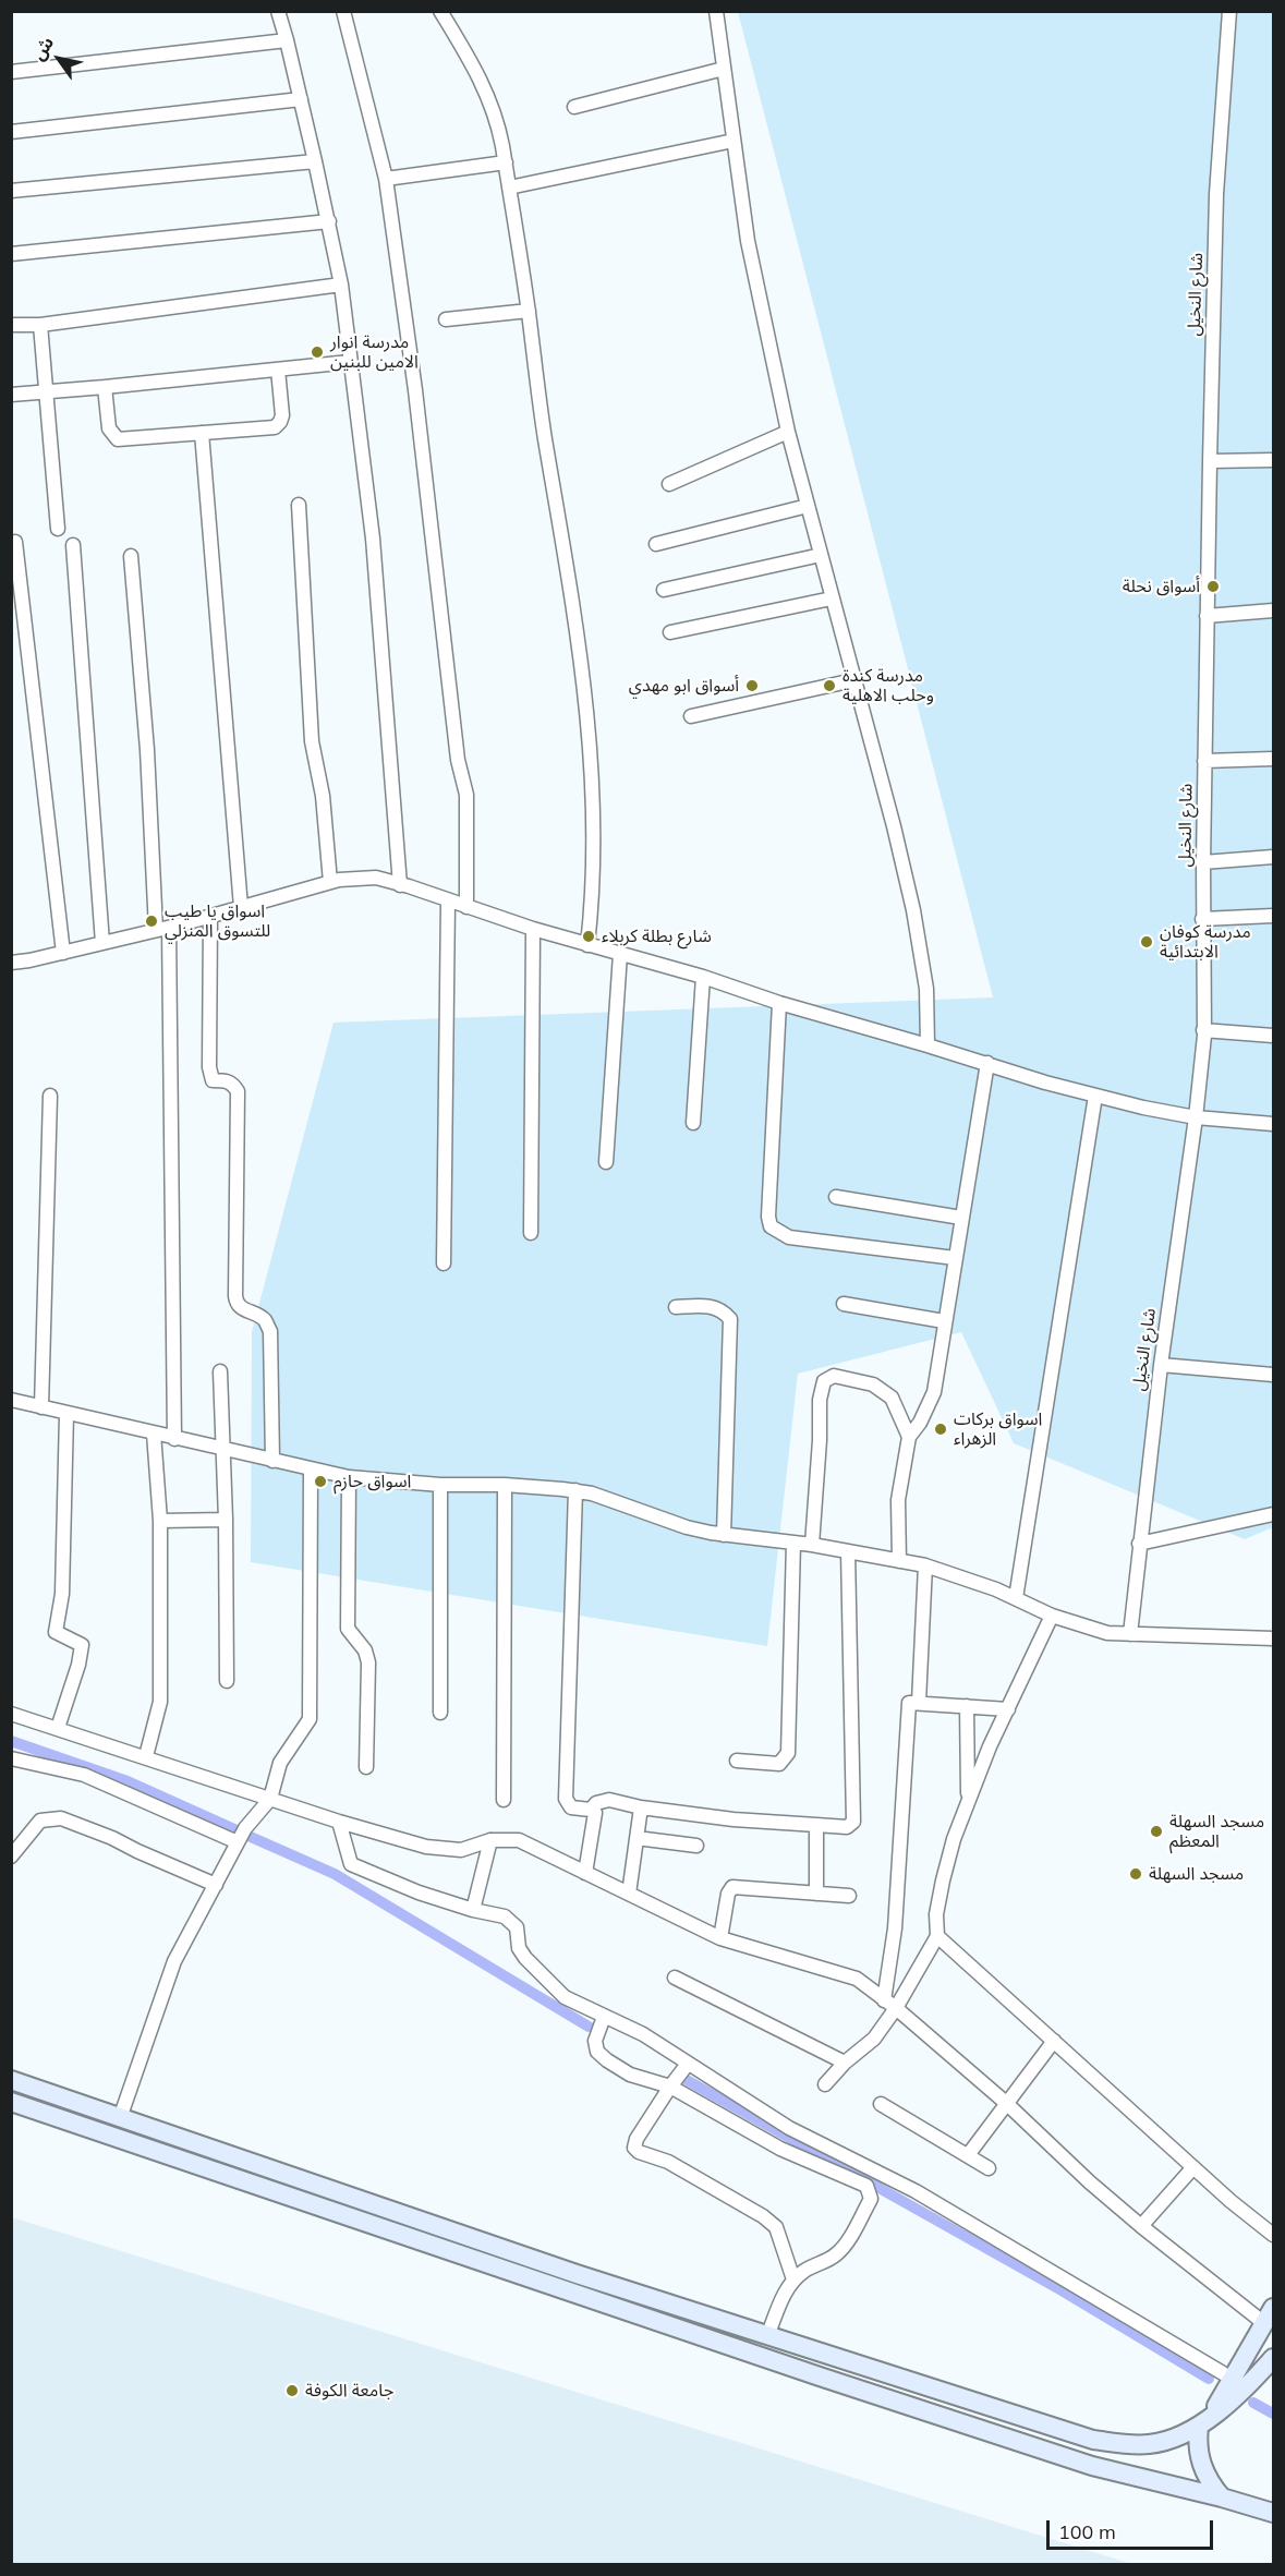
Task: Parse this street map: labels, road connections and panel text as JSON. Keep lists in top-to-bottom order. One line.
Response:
{"streets":{"street":["شارع النخيل"]},"places":["مدرسة انوار الامين للبنين","أسواق نحلة","أسواق ابو مهدي","مدرسة كندة وحلب الاهلية","اسواق يا طيب للتسوق المنزلي","شارع بطلة كربلاء","مدرسة كوفان الابتدائية","اسواق بركات الزهراء","اسواق حازم","مسجد السهلة المعظم","مسجد السهلة","جامعة الكوفة"],"scale_bar":"100 m","north":"top left"}
